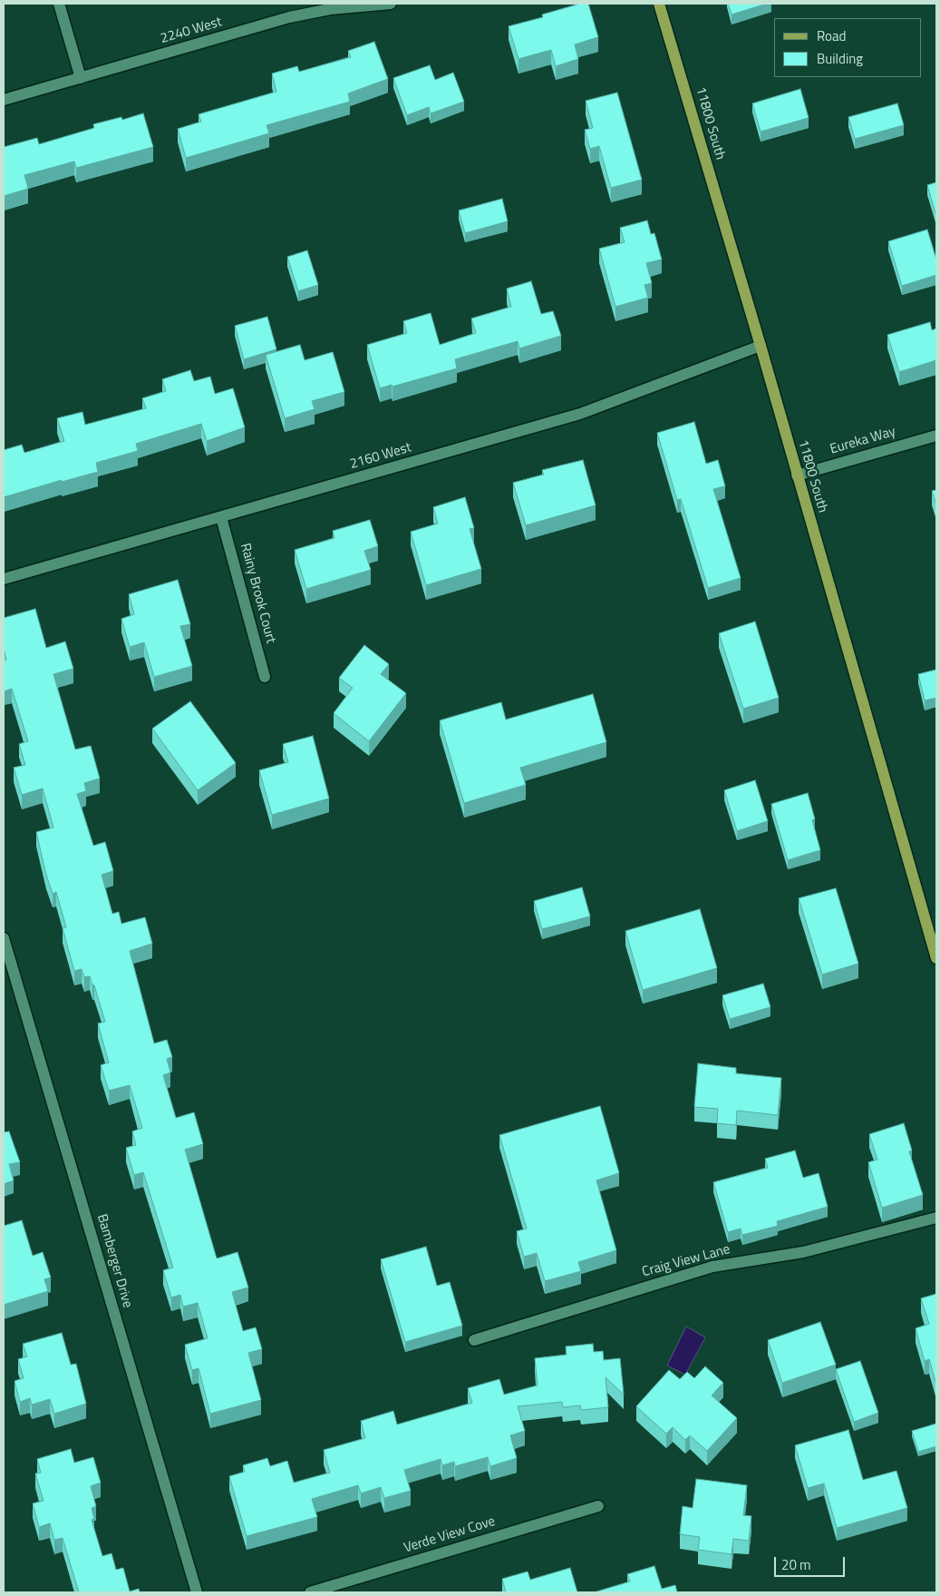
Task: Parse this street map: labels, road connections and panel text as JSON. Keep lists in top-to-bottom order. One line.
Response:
{"streets":{"main road":["11800 South"],"street":["2240 West","Eureka Way","2160 West","Rainy Brook Court","Bamberger Drive","Craig View Lane","Verde View Cove"]},"crossings":[["11800 South","Eureka Way"],["11800 South","2160 West"],["2160 West","Rainy Brook Court"]],"legend":["Road","Building"],"scale_bar":"20 m"}
